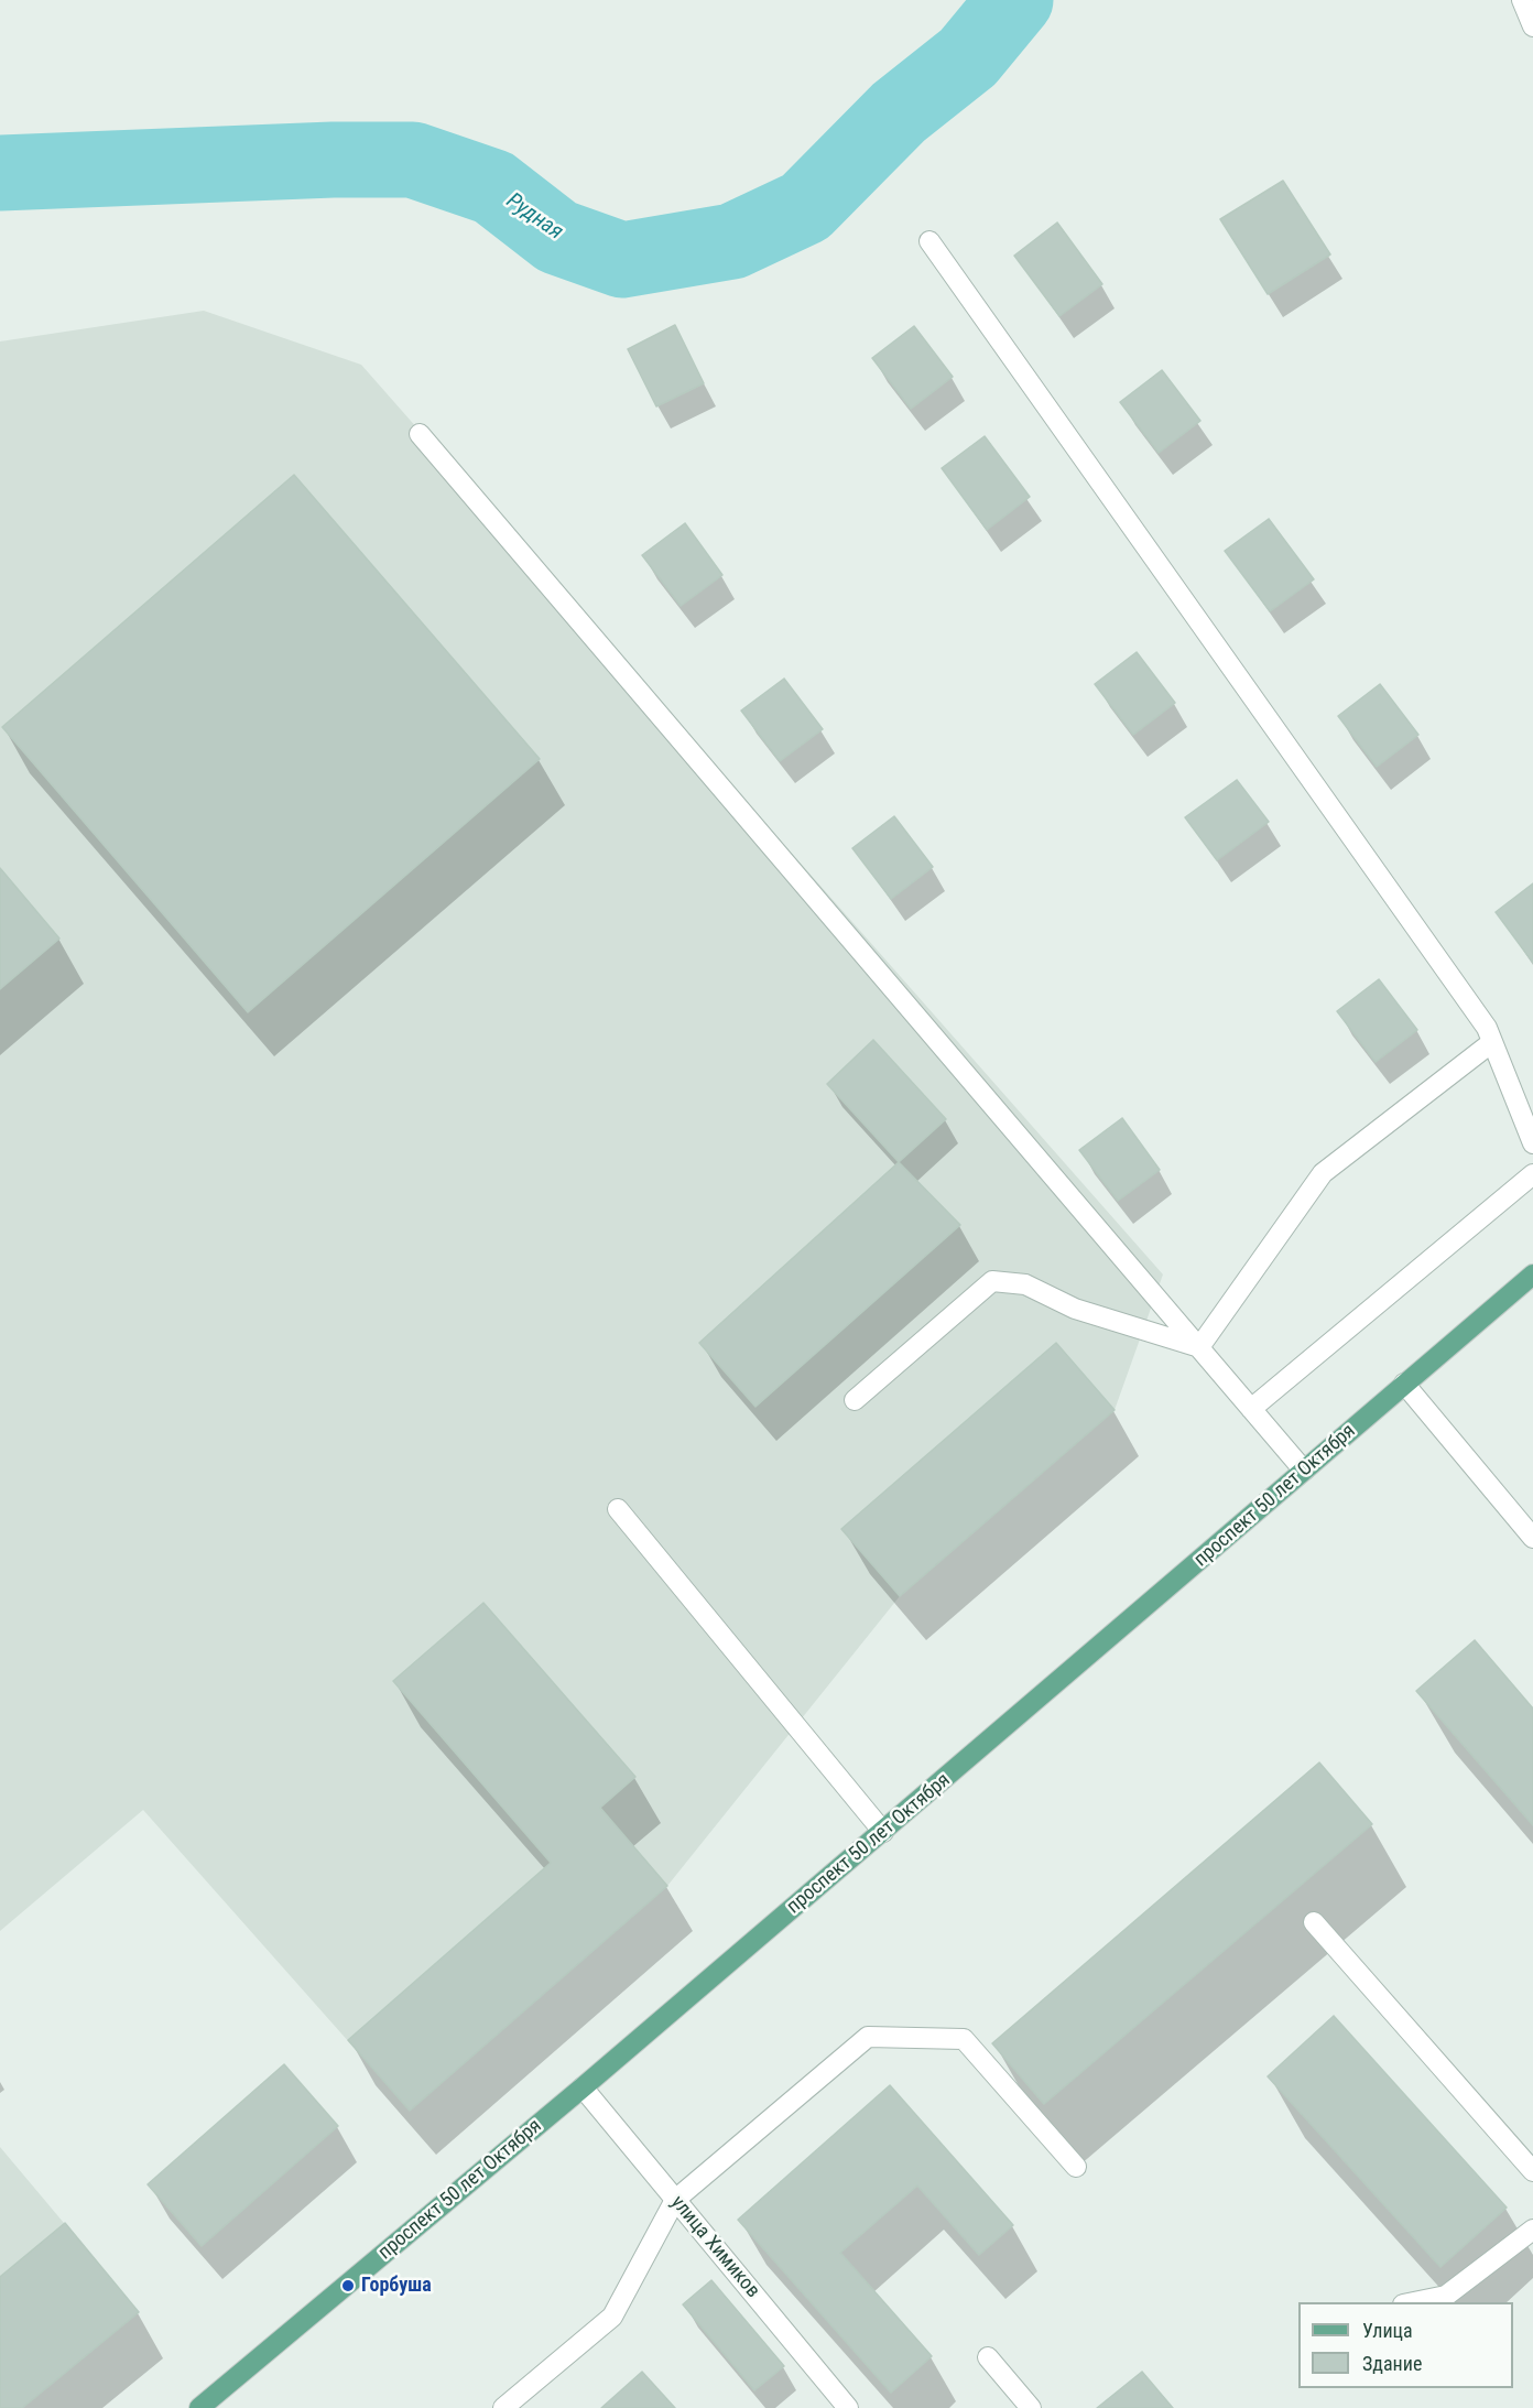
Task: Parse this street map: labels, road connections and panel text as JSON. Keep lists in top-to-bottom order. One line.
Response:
{"streets":{"main road":["проспект 50 лет Октября"],"street":["улица Химиков"]},"crossings":[["проспект 50 лет Октября","улица Химиков"]],"water":["Рудная"],"places":["Горбуша"],"legend":["Улица","Здание"]}
